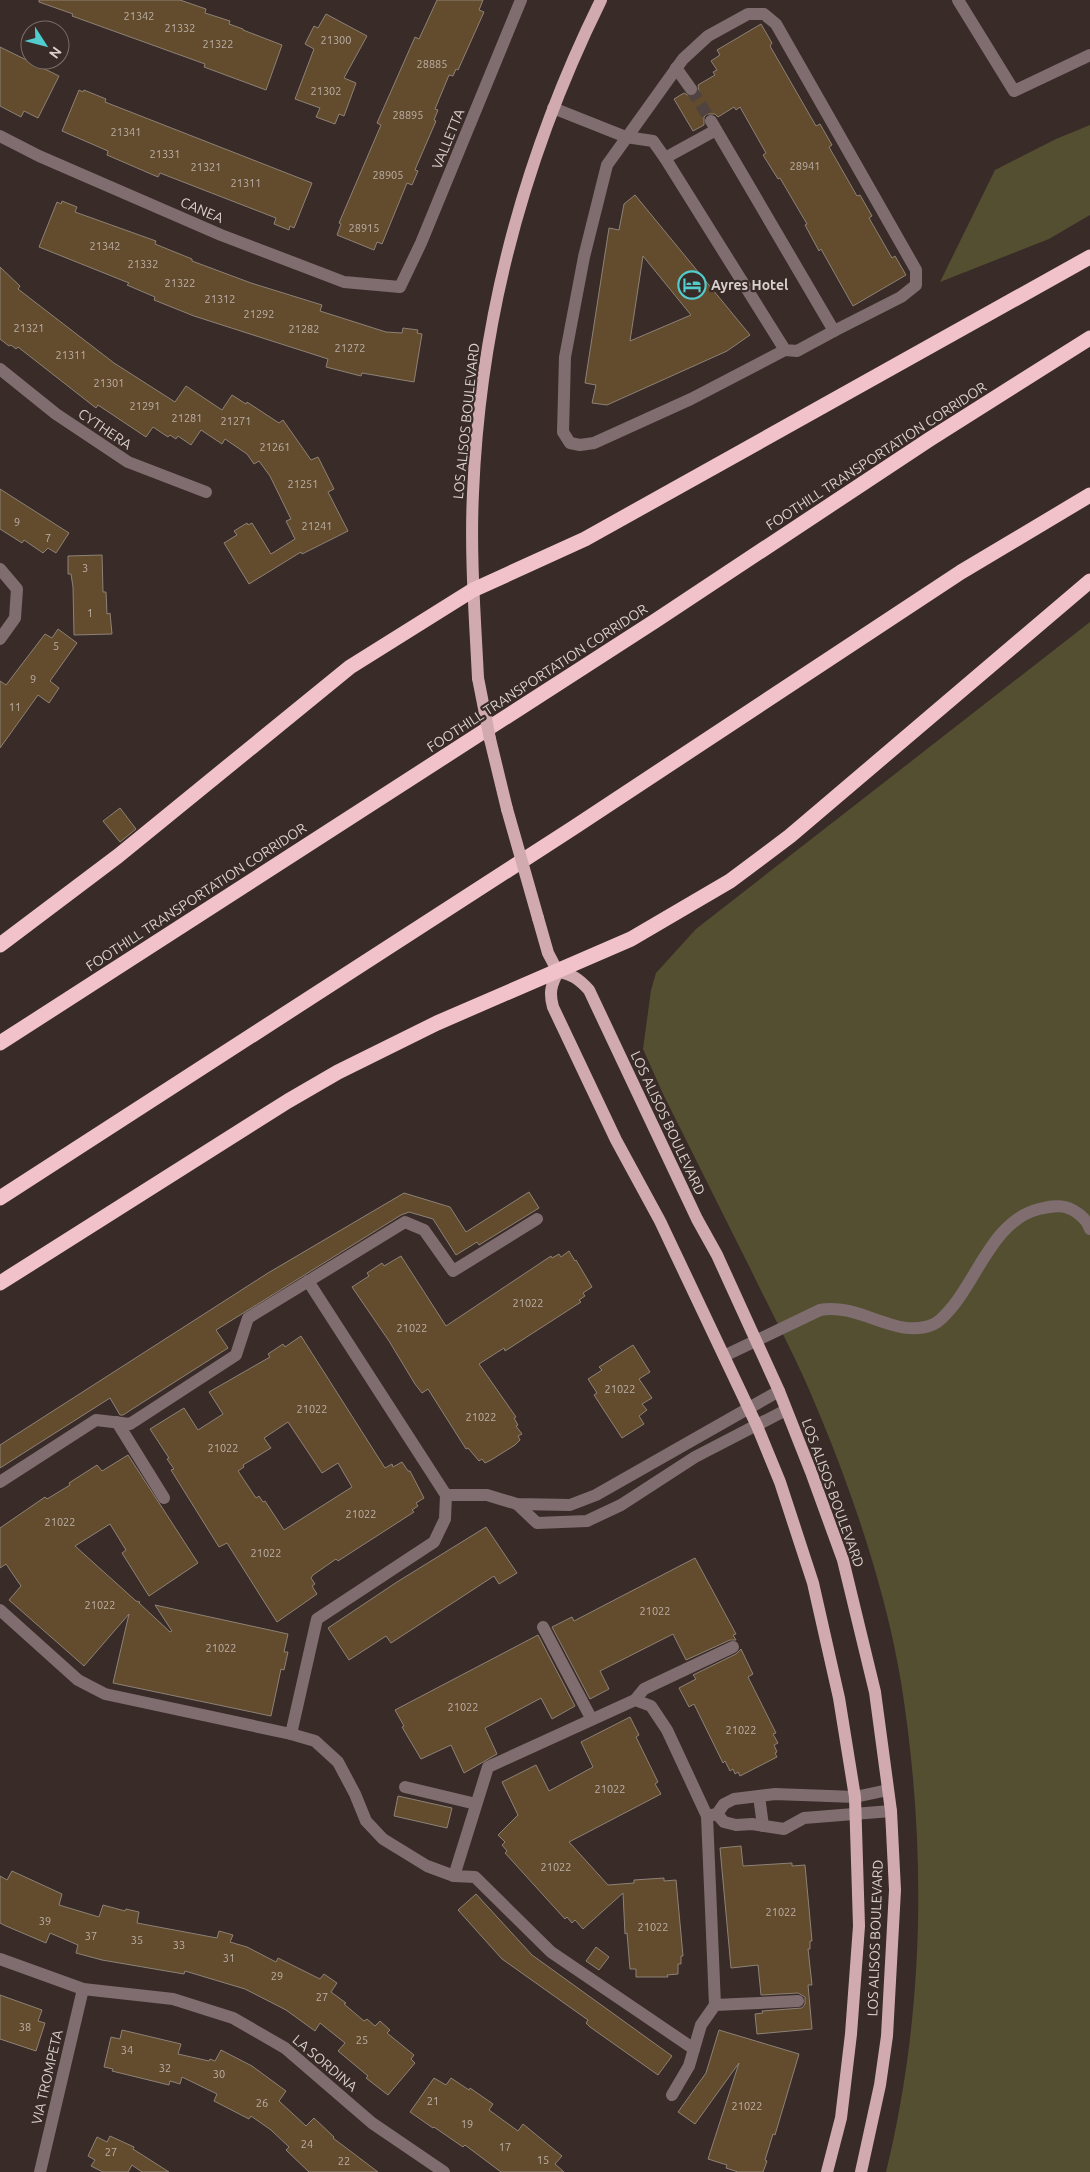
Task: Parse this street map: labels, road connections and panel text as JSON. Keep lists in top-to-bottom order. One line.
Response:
{"streets":{"highway":["FOOTHILL TRANSPORTATION CORRIDOR"],"main road":["LOS ALISOS BOULEVARD"],"street":["VALLETTA","CANEA","CYTHERA","LA SORDINA","VIA TROMPETA"]},"crossings":[["VALLETTA","CANEA"],["LA SORDINA","VIA TROMPETA"]],"places":{"hotel":["Ayres Hotel"]},"house_numbers":["21342","21332","21300","21322","28885","21302","28895","21341","21331","28941","21321","28905","21311","28915","21342","21332","21322","21312","21292","21321","21282","21272","21311","21301","21291","21281","21271","21261","21251","9","21241","7","3","1","5","9","11","21022","21022","21022","21022","21022","21022","21022","21022","21022","21022","21022","21022","21022","21022","21022","21022","21022","39","21022","37","35","33","31","29","27","38","25","34","32","30","21","26","21022","19","24","17","27","15","22"],"north":"bottom right"}
